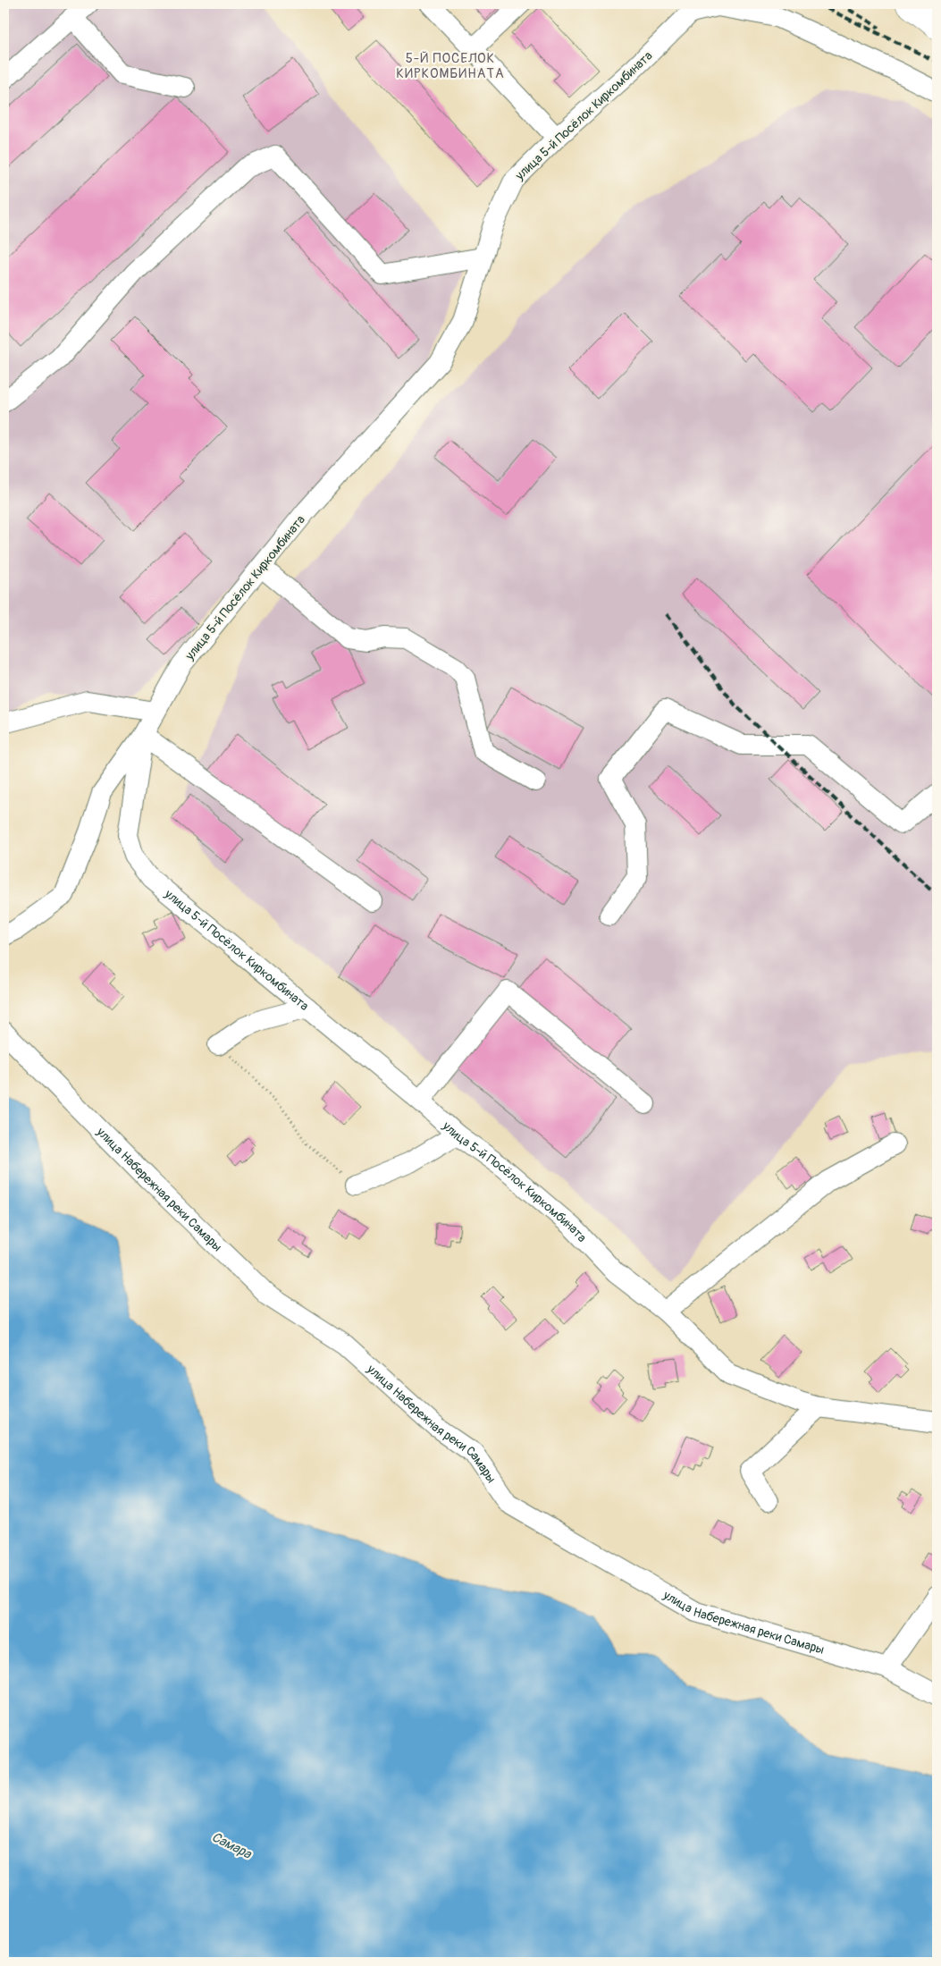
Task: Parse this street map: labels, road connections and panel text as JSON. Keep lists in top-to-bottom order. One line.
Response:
{"streets":{"street":["улица 5-й Посёлок Киркомбината","улица Набережная реки Самары"]},"districts":["5-Й ПОСЕЛОК КИРКОМБИНАТА"],"water":["Самара"]}
